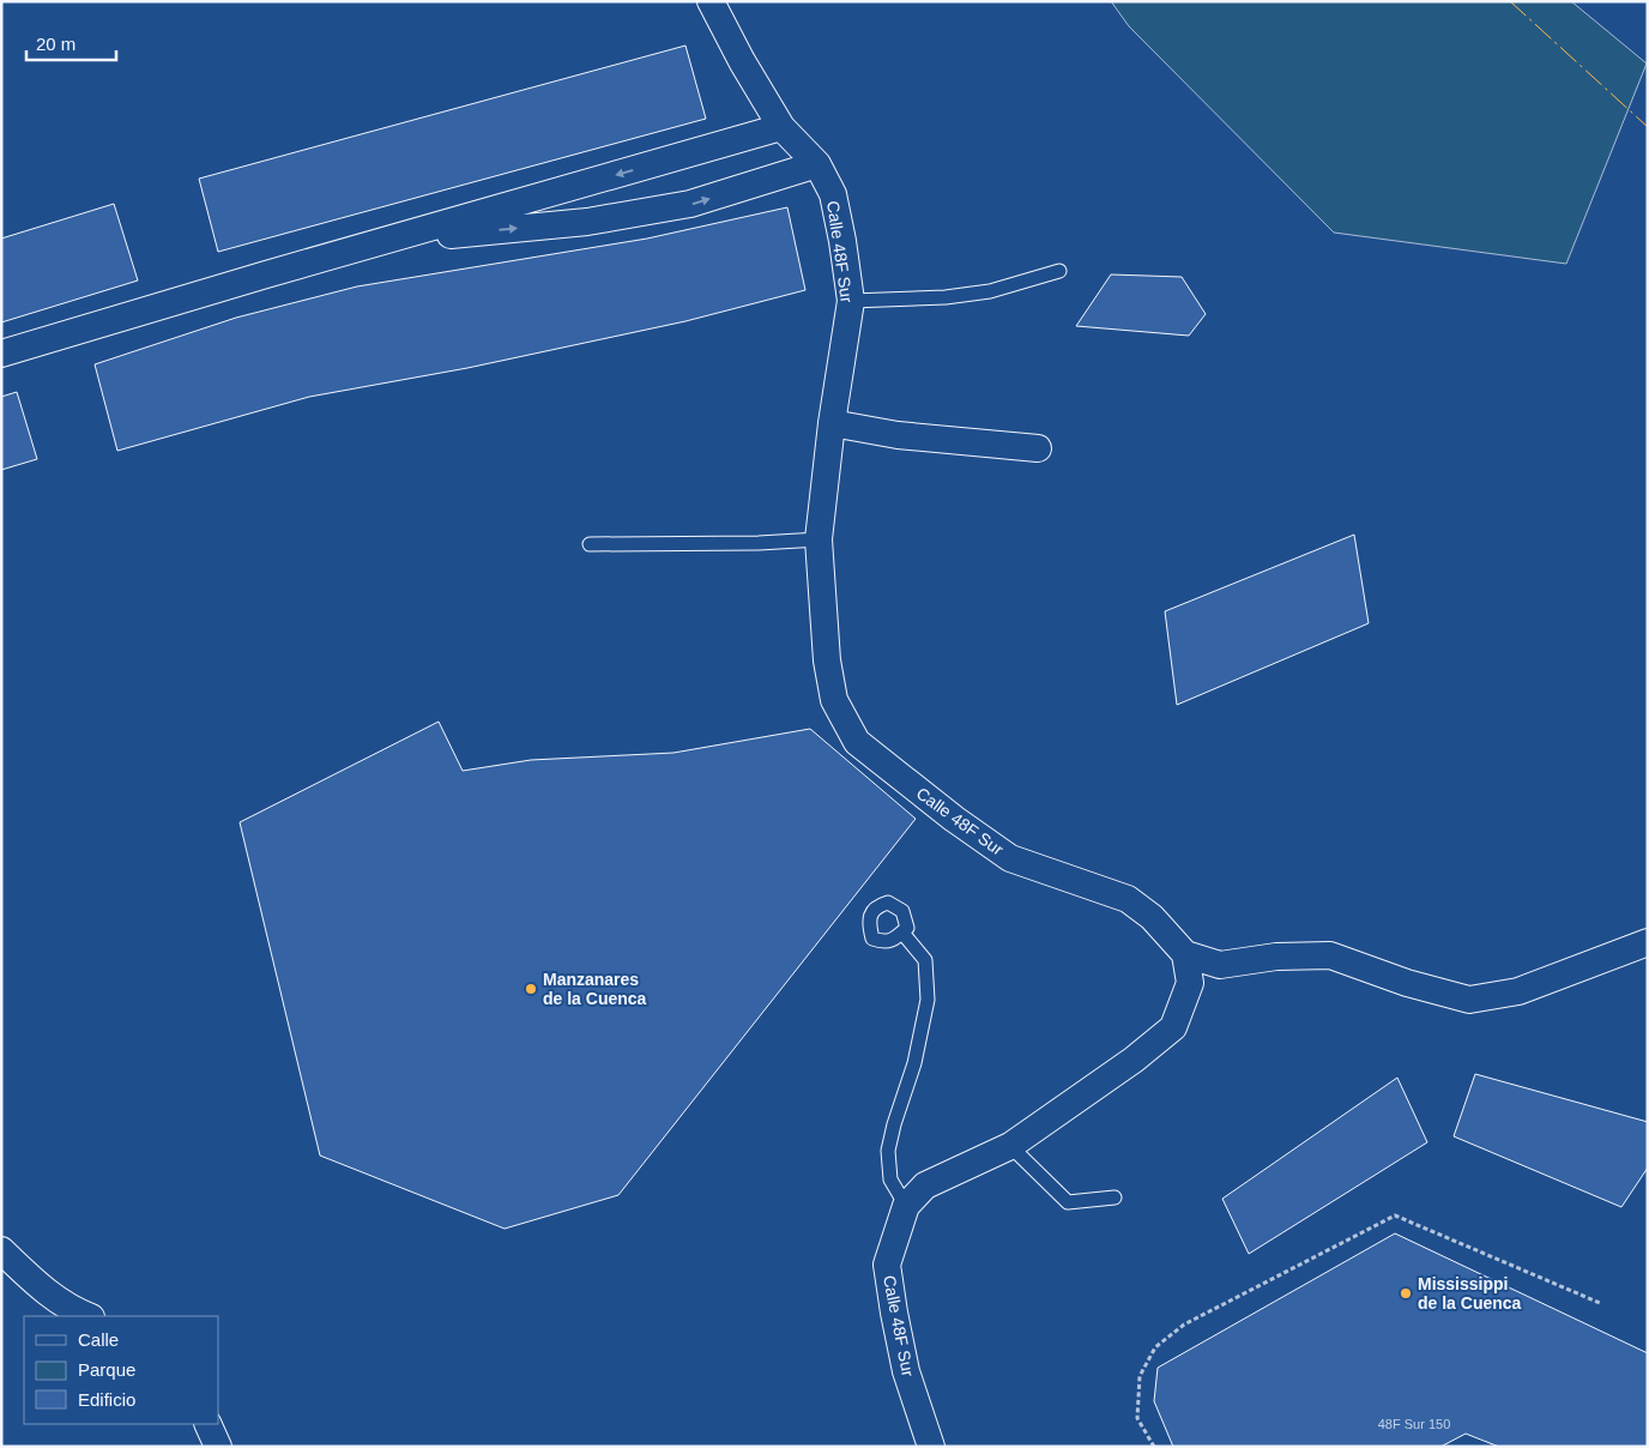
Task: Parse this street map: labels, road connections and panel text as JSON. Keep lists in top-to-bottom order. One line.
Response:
{"streets":{"street":["Calle 48F Sur"]},"places":["Manzanares de la Cuenca","Mississippi de la Cuenca"],"house_numbers":["48F Sur 150"],"legend":["Calle","Parque","Edificio"],"scale_bar":"20 m"}
